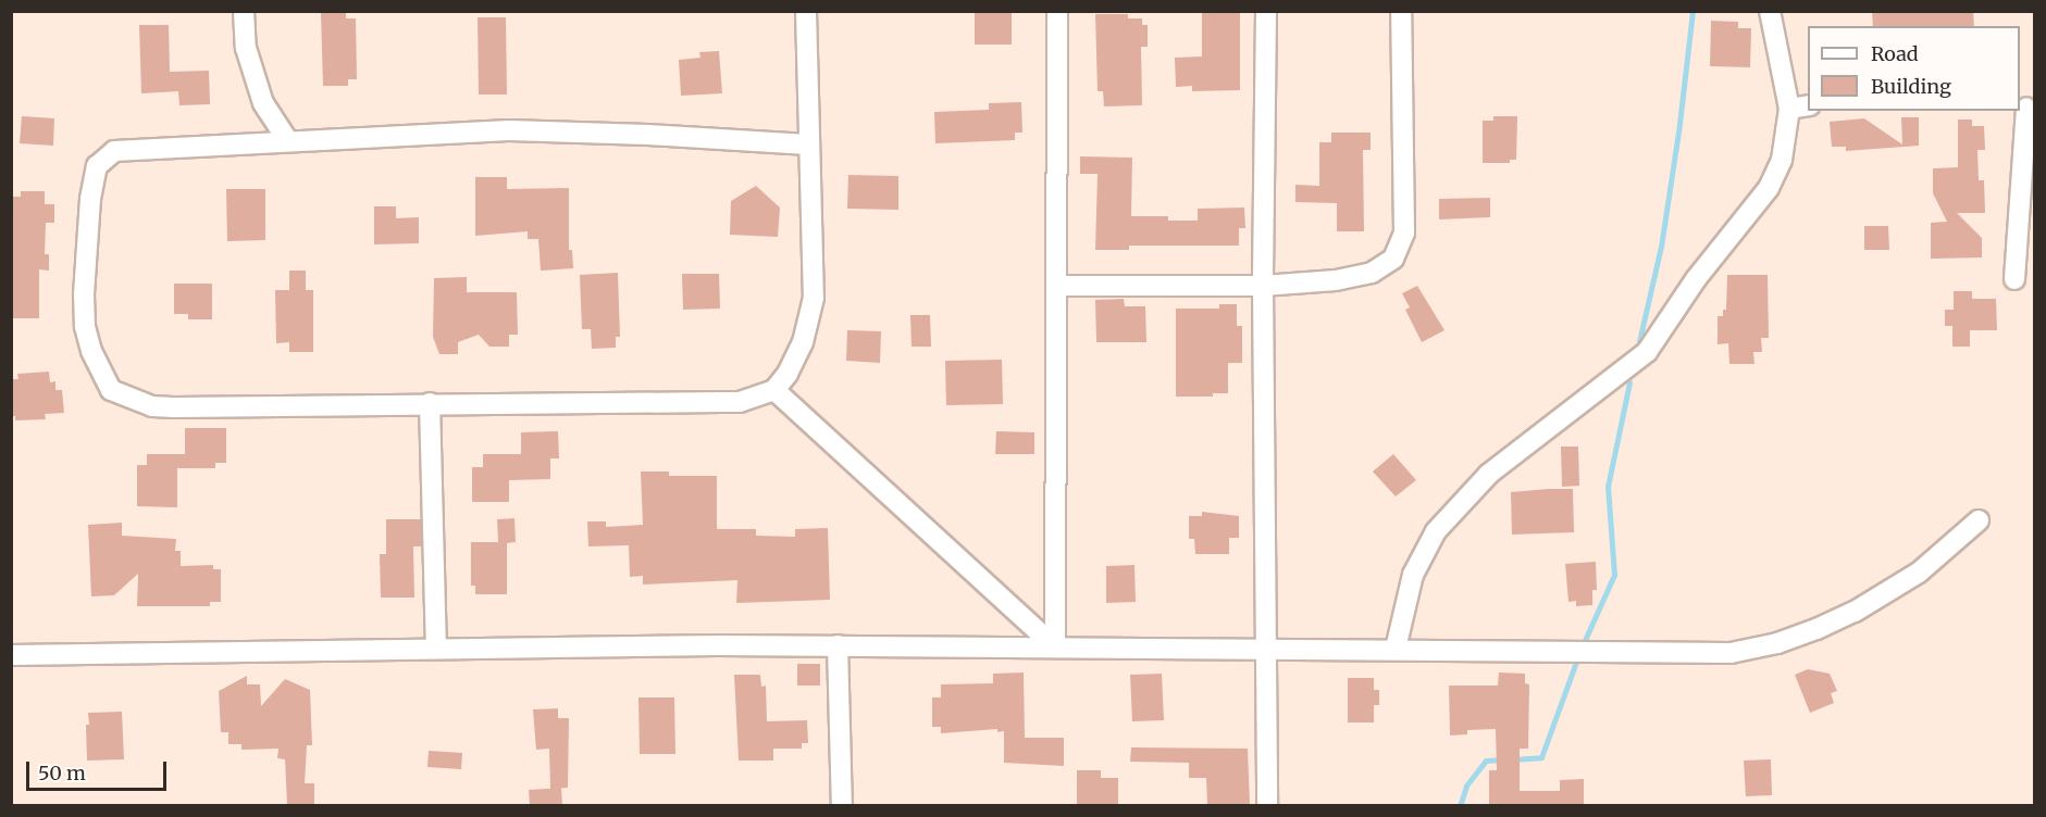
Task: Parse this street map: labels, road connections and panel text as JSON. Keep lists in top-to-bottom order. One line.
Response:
{"legend":["Road","Building"],"scale_bar":"50 m"}
